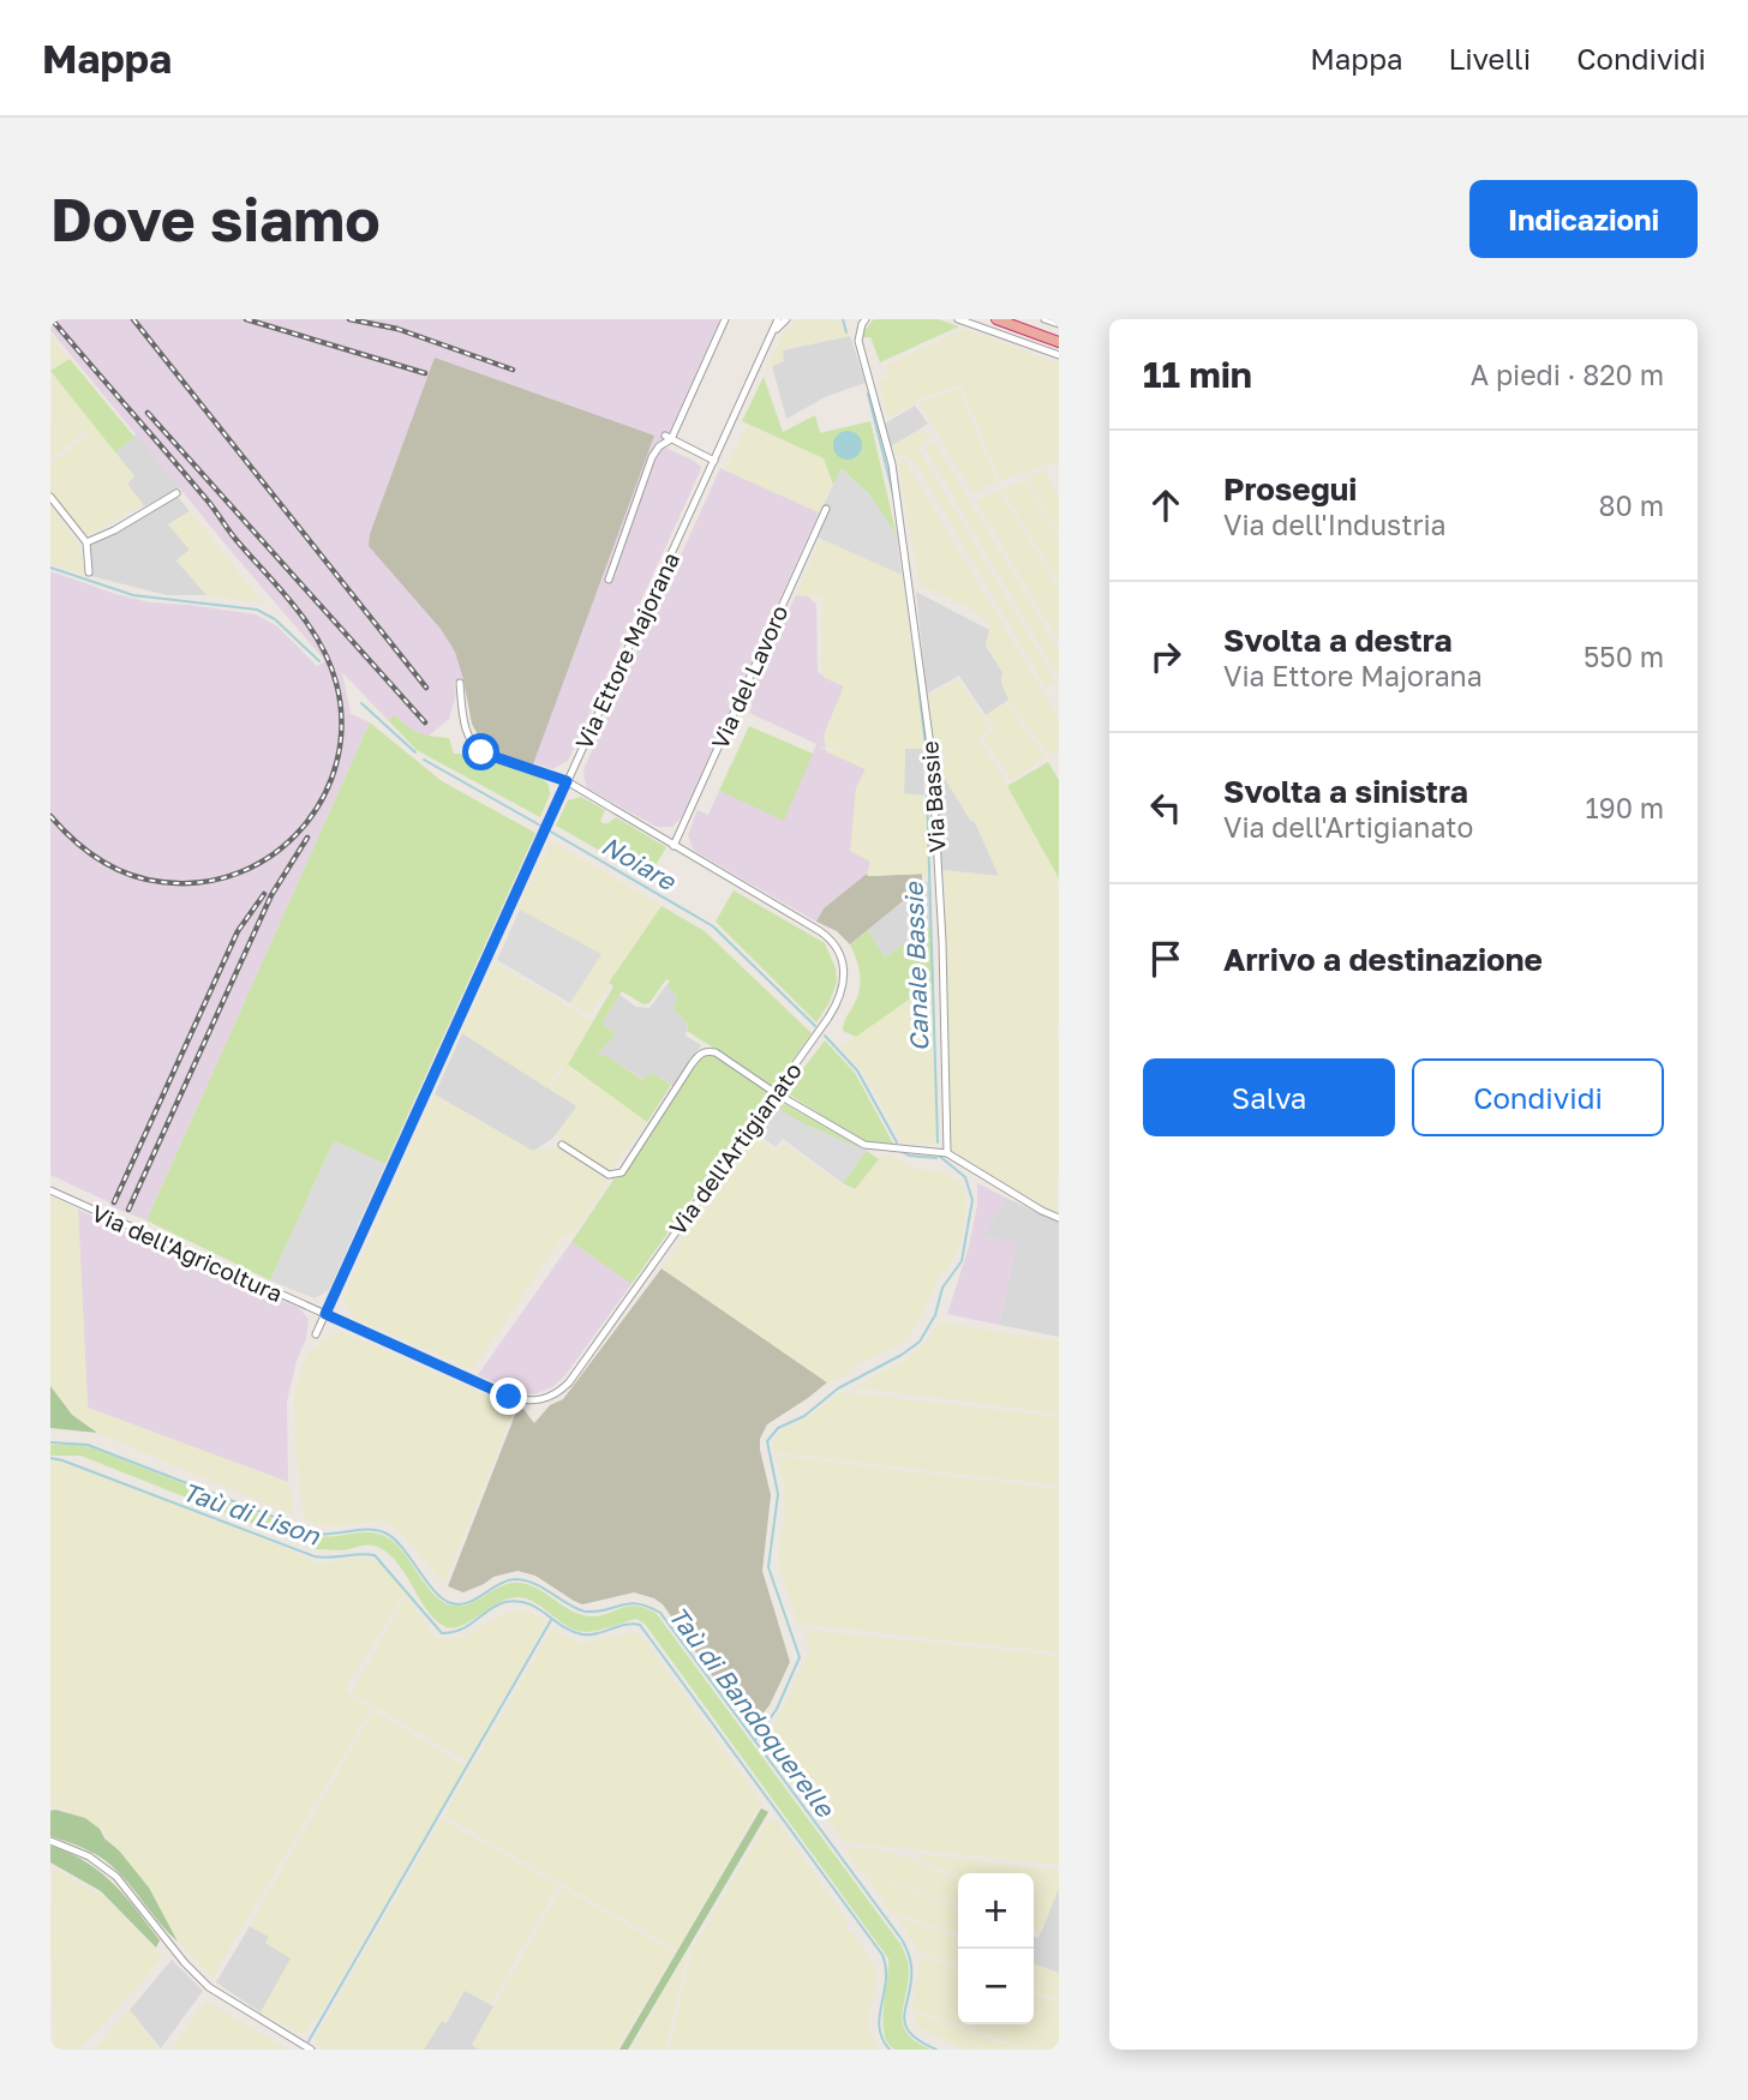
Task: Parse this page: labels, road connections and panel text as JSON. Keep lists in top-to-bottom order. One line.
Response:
{"streets":{"street":["Via Ettore Majorana","Via del Lavoro","Via Bassie","Via dell'Artigianato","Via dell'Agricoltura"]},"crossings":[["Via Ettore Majorana","Via dell'Artigianato"],["Via Ettore Majorana","Via dell'Agricoltura"],["Via del Lavoro","Via dell'Artigianato"],["Via dell'Artigianato","Via dell'Agricoltura"]],"water":["Noiare","Canale Bassie","Taù di Lison","Taù di Bandoquerelle"],"page":{"header":"Mappa","nav":["Mappa","Livelli","Condividi"],"buttons":["Indicazioni",["Salva","Condividi"]],"title":"Dove siamo","heading":["11 min","A piedi · 820 m"],"list":[["Prosegui","Via dell'Industria","80 m"],["Svolta a destra","Via Ettore Majorana","550 m"],["Svolta a sinistra","Via dell'Artigianato","190 m"],"Arrivo a destinazione"],"map_buttons":["+","−"]}}
